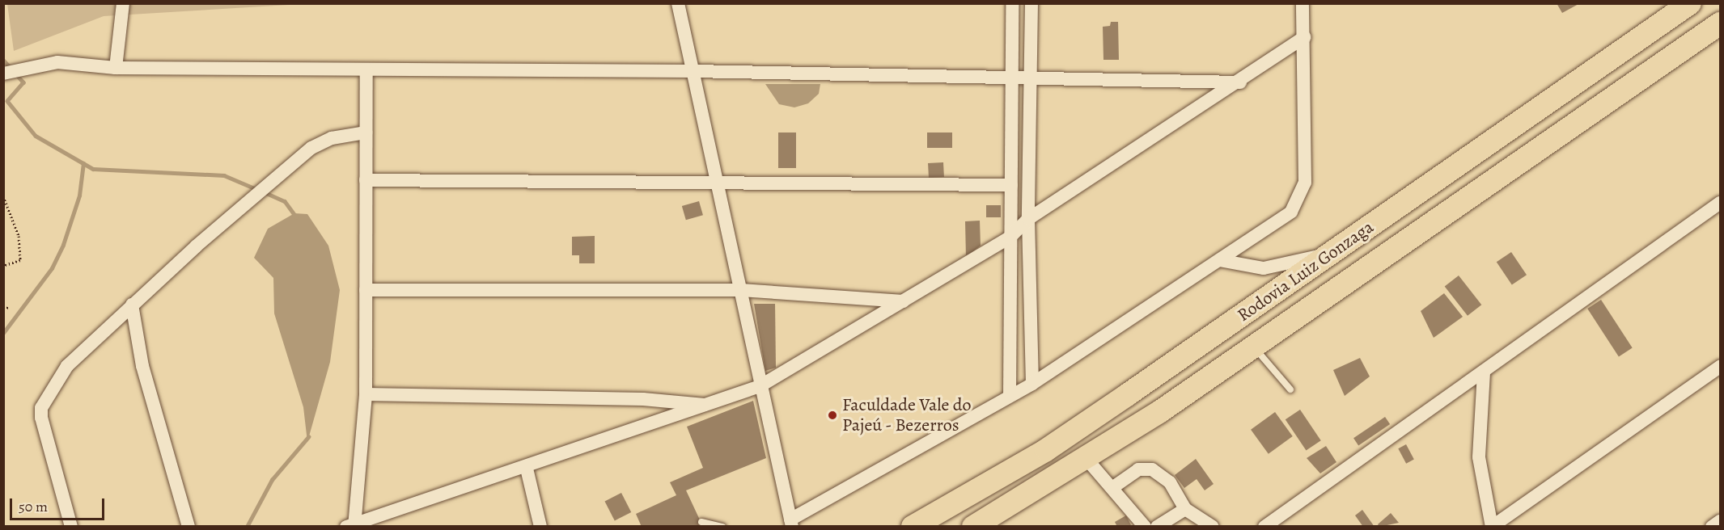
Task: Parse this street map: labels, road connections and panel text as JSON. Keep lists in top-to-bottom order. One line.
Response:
{"streets":{"highway":["Rodovia Luiz Gonzaga"]},"places":["Faculdade Vale do Pajeú - Bezerros"],"scale_bar":"50 m"}
